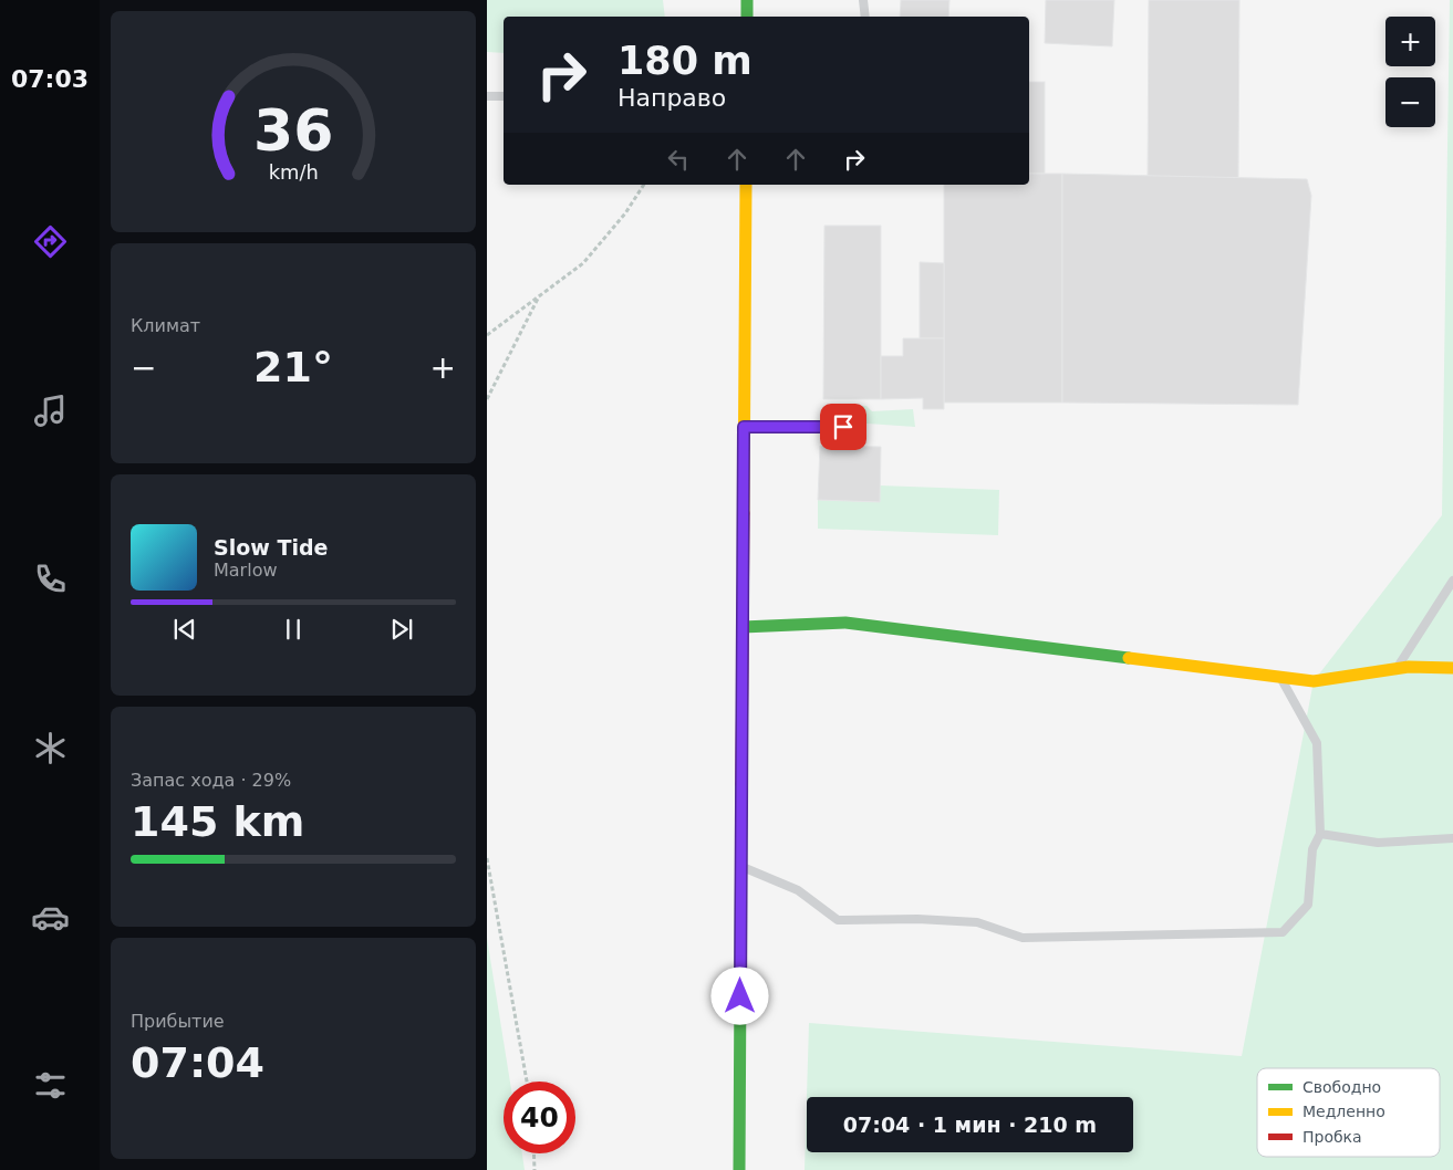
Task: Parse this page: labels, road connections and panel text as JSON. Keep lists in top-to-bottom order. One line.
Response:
{"legend":["Свободно","Медленно","Пробка"],"page":{"tabs":"07:03","map_buttons":["+","−"],"turn":["180 m","Направо"],"tile":["Климат",["Запас хода · 29%","145 km"],["Прибытие","07:04"]],"heat":["−","21°","+"],"song":["Slow Tide","Marlow"],"limit":"40","trip":"07:04 · 1 мин · 210 m","gauge":["36","km/h"]}}
